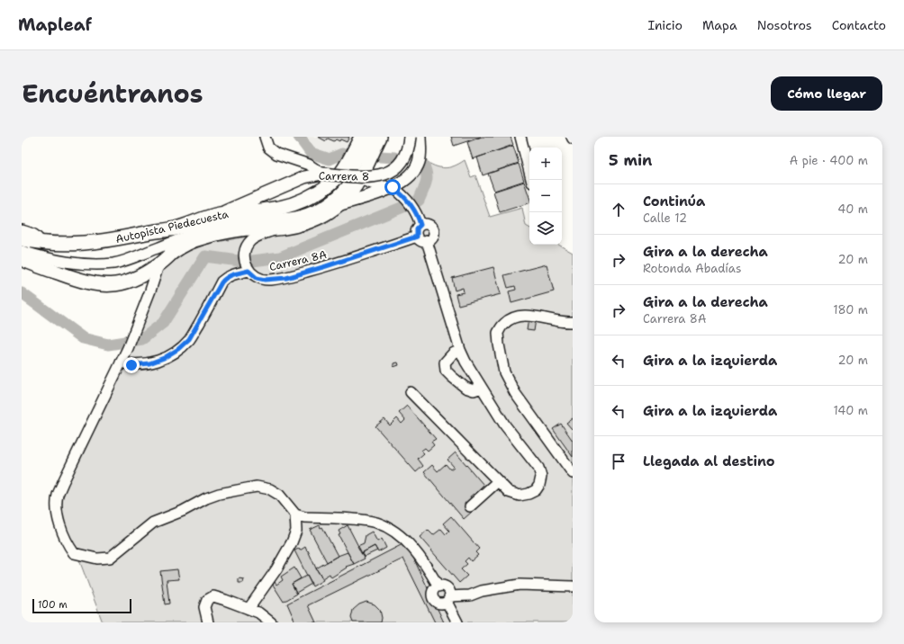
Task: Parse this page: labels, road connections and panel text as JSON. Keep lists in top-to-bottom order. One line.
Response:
{"streets":{"highway":["Autopista Piedecuesta"],"main road":["Carrera 8"],"street":["Carrera 8A"]},"crossings":[["Carrera 8","Autopista Piedecuesta"]],"scale_bar":"100 m","page":{"header":"Mapleaf","nav":["Inicio","Mapa","Nosotros","Contacto"],"title":"Encuéntranos","buttons":"Cómo llegar","heading":["5 min","A pie · 400 m"],"map_buttons":["+","−"],"list":[["Continúa","Calle 12","40 m"],["Gira a la derecha","Rotonda Abadías","20 m"],["Gira a la derecha","Carrera 8A","180 m"],["Gira a la izquierda","20 m"],["Gira a la izquierda","140 m"],"Llegada al destino"],"scale":"100 m"}}
